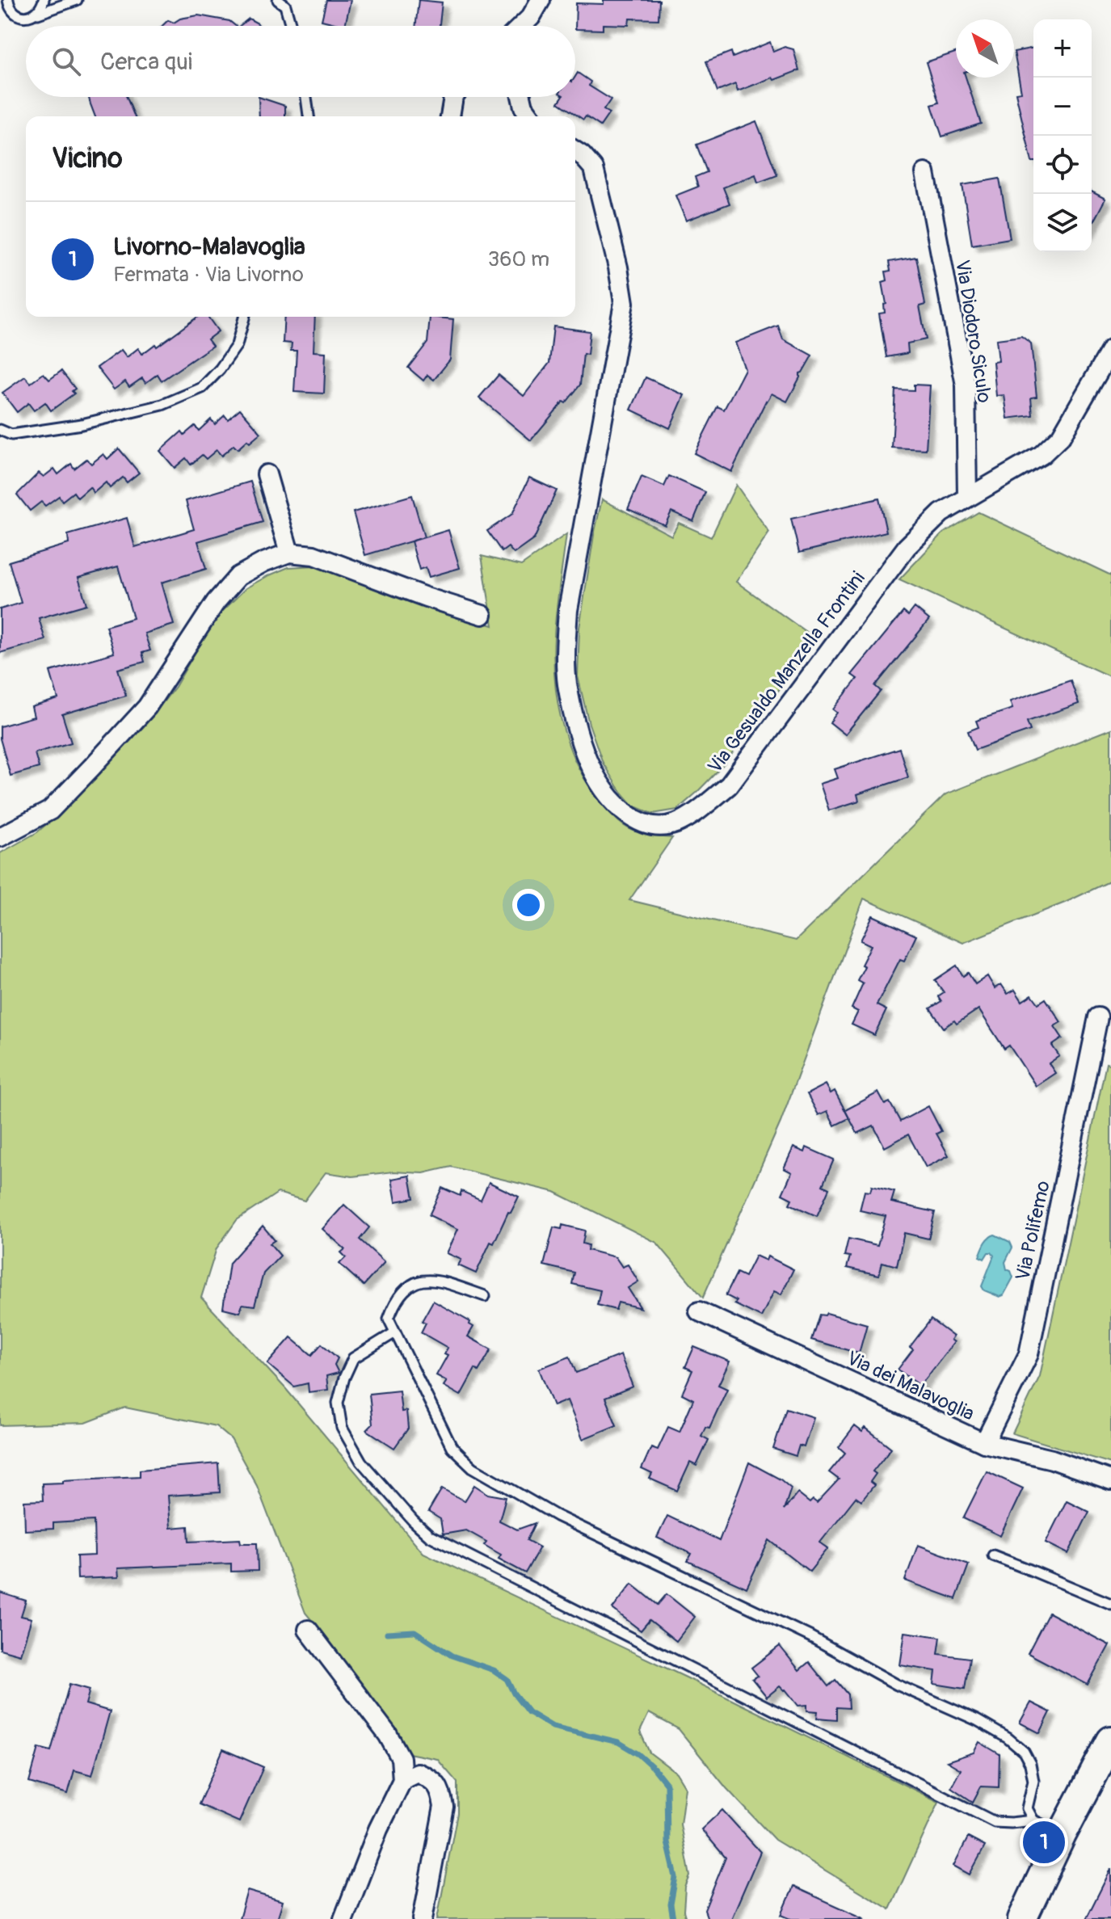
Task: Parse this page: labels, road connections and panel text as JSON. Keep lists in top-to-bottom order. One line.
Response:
{"streets":{"street":["Via Diodoro Siculo","Via Gesualdo Manzella Frontini","Via Polifemo","Via dei Malavoglia"]},"crossings":[["Via Diodoro Siculo","Via Gesualdo Manzella Frontini"],["Via Polifemo","Via dei Malavoglia"]],"north":"top left","page":{"map_buttons":["+","−"],"search":"Cerca qui","heading":"Vicino","list":[{"mark":"1","name":"Livorno-Malavoglia","note":"Fermata · Via Livorno","value":"360 m"}],"pins":"1"}}
